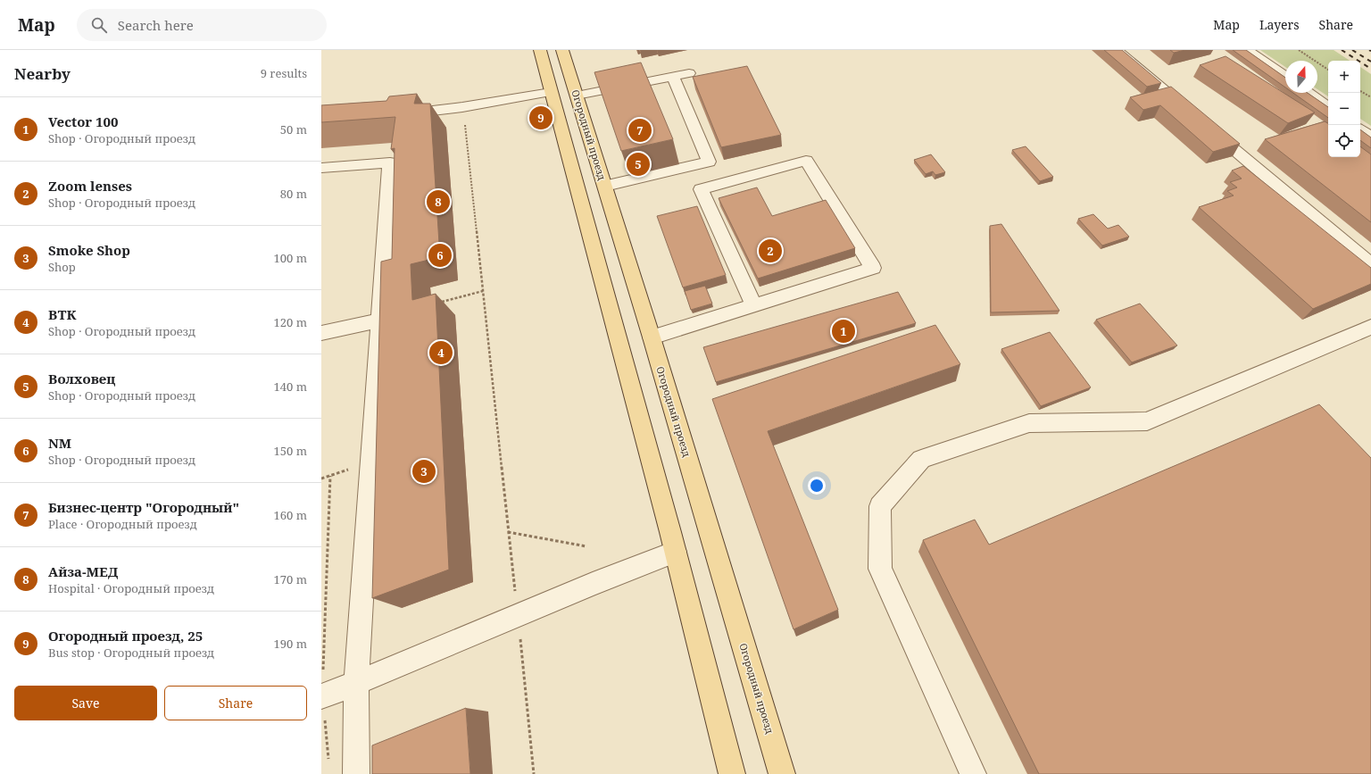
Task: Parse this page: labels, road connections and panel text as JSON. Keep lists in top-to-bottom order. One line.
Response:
{"streets":{"main road":["Огородный проезд"]},"north":"top","page":{"header":"Map","search":"Search here","nav":["Map","Layers","Share"],"heading":["Nearby","9 results"],"map_buttons":["+","−"],"list":[{"mark":"1","name":"Vector 100","note":"Shop · Огородный проезд","value":"50 m"},{"mark":"2","name":"Zoom lenses","note":"Shop · Огородный проезд","value":"80 m"},{"mark":"3","name":"Smoke Shop","note":"Shop","value":"100 m"},{"mark":"4","name":"ВТК","note":"Shop · Огородный проезд","value":"120 m"},{"mark":"5","name":"Волховец","note":"Shop · Огородный проезд","value":"140 m"},{"mark":"6","name":"NM","note":"Shop · Огородный проезд","value":"150 m"},{"mark":"7","name":"Бизнес-центр \"Огородный\"","note":"Place · Огородный проезд","value":"160 m"},{"mark":"8","name":"Айза-МЕД","note":"Hospital · Огородный проезд","value":"170 m"},{"mark":"9","name":"Огородный проезд, 25","note":"Bus stop · Огородный проезд","value":"190 m"}],"pins":["9","7","5","8","2","6","1","4","3"],"buttons":["Save","Share"]}}
